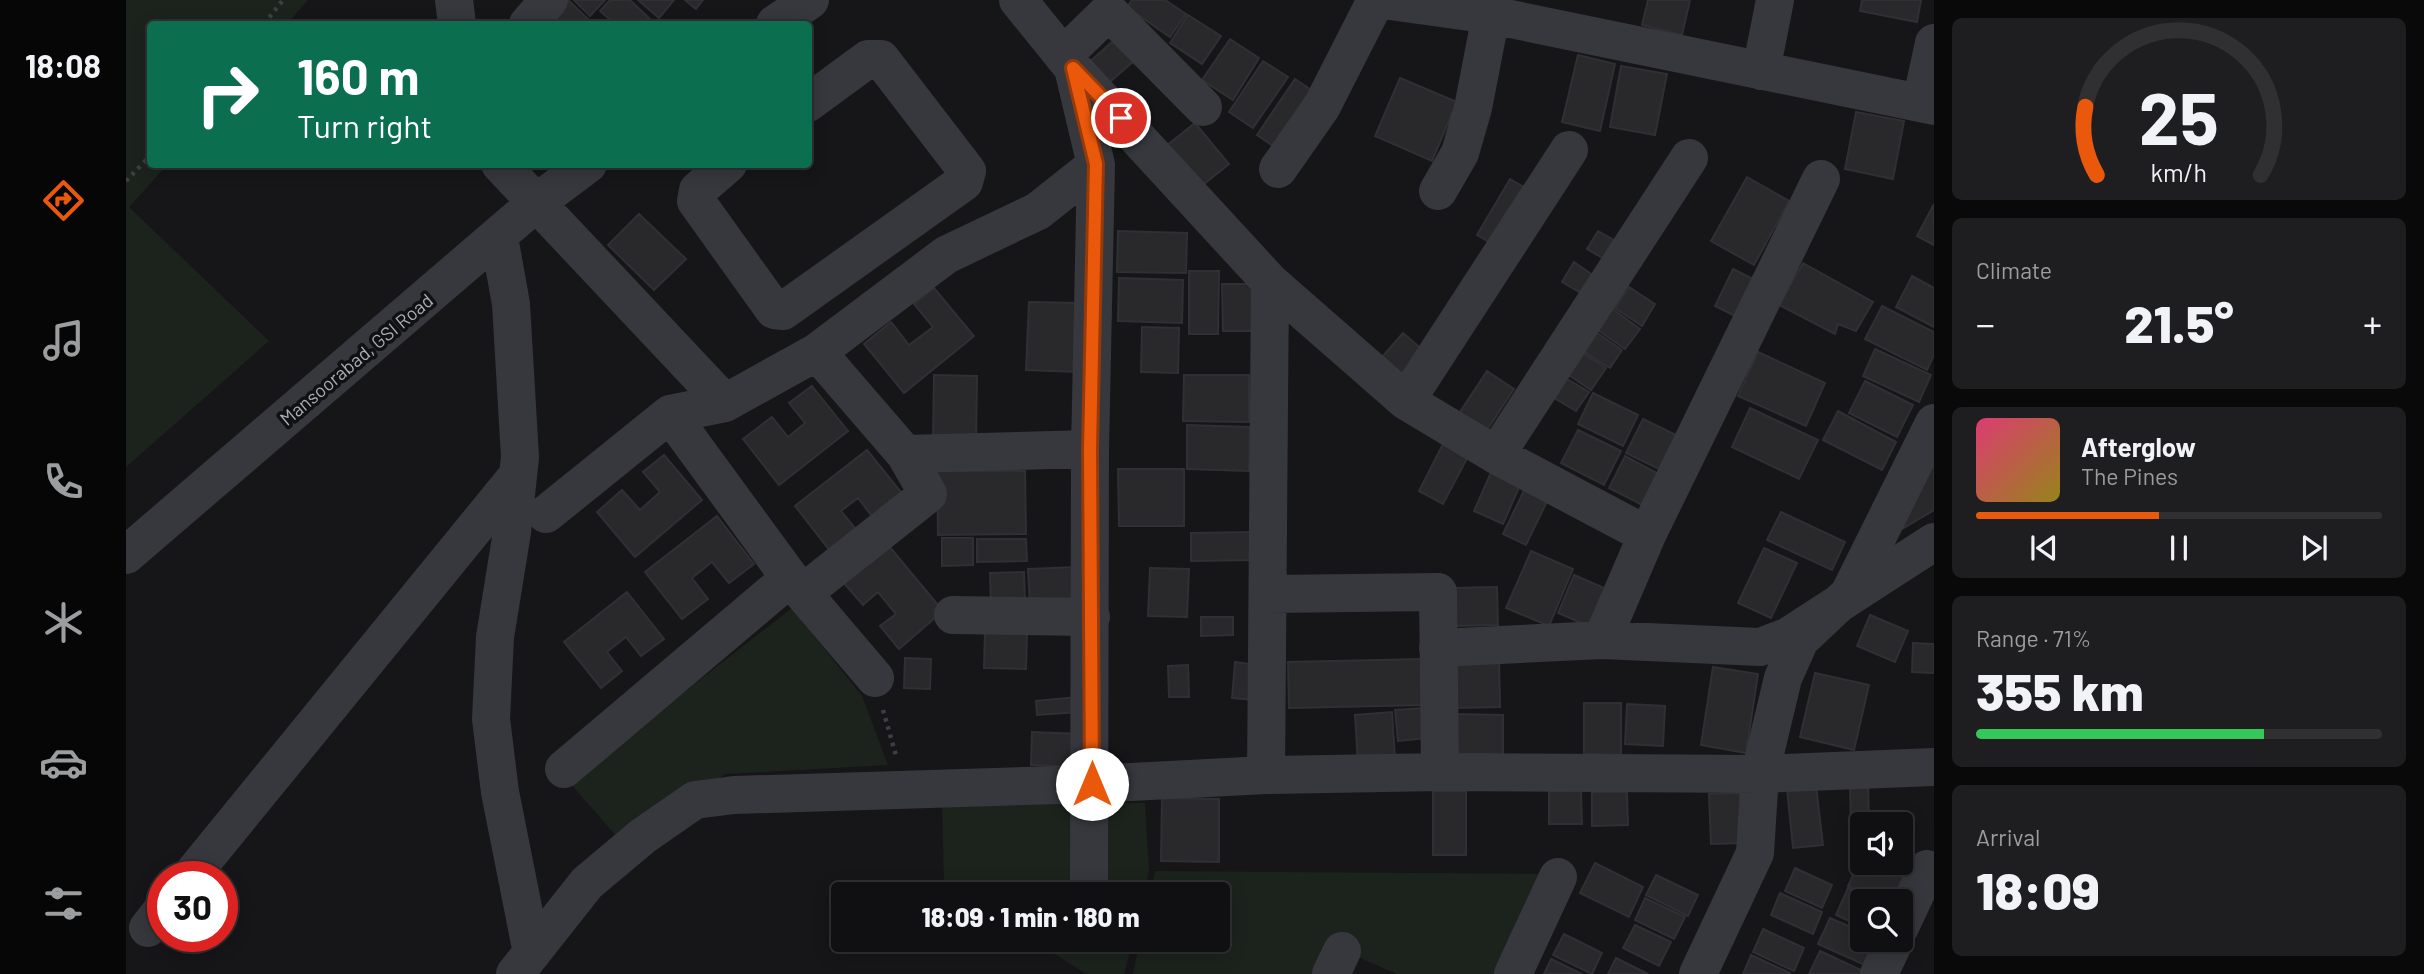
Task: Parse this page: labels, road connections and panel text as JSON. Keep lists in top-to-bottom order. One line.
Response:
{"streets":{"street":["Mansoorabad, GSI Road"]},"page":{"tabs":"18:08","turn":["160 m","Turn right"],"tile":["Climate",["Range · 71%","355 km"],["Arrival","18:09"]],"heat":["−","21.5°","+"],"song":["Afterglow","The Pines"],"limit":"30","trip":"18:09 · 1 min · 180 m","gauge":["25","km/h"]}}
